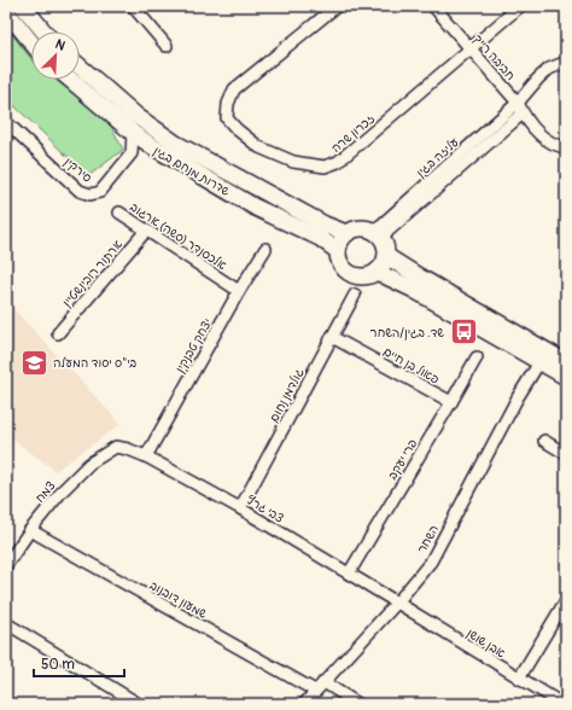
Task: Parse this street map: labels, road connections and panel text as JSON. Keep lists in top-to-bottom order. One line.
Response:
{"streets":{"street":["חביבה רייך","זכרון שרה","עליזה בגין","סירקין","שדרות מנחם בגין","אלכסנדר (סשה) ארגוב","ארתור רובינשטיין","יצחק טבנקין","פאול בן חיים","גולדמן נחום","פרי יעקב","צמח","צבי גרץ","השחר","שמעון דובנוב","אבן שושן"]},"crossings":[["חביבה רייך","זכרון שרה"],["חביבה רייך","עליזה בגין"],["עליזה בגין","שדרות מנחם בגין"],["אלכסנדר (סשה) ארגוב","ארתור רובינשטיין"],["אלכסנדר (סשה) ארגוב","יצחק טבנקין"],["יצחק טבנקין","צבי גרץ"],["פאול בן חיים","גולדמן נחום"],["פאול בן חיים","פרי יעקב"],["גולדמן נחום","צבי גרץ"],["פרי יעקב","צבי גרץ"],["צמח","צבי גרץ"],["צמח","שמעון דובנוב"],["צבי גרץ","השחר"],["צבי גרץ","אבן שושן"],["השחר","שמעון דובנוב"],["השחר","אבן שושן"]],"places":{"bus stop":["שד. בגין/השחר"],"school or university":["בי\"ס יסוד המעלה"]},"scale_bar":"50 m","north":"top right"}
